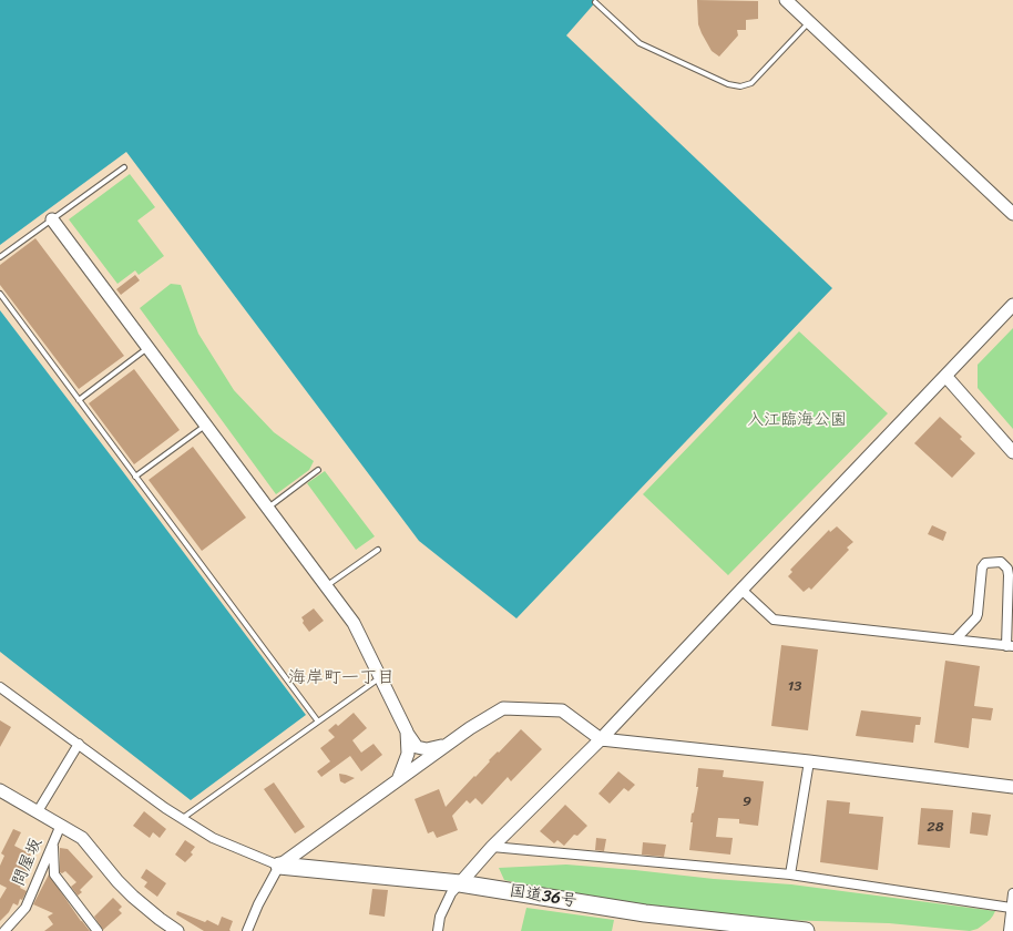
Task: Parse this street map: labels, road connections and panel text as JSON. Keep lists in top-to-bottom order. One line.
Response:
{"streets":{"highway":["国道36号"],"street":["問屋坂"]},"districts":["海岸町一丁目"],"parks":["入江臨海公園"],"house_numbers":["13","9","28"]}
